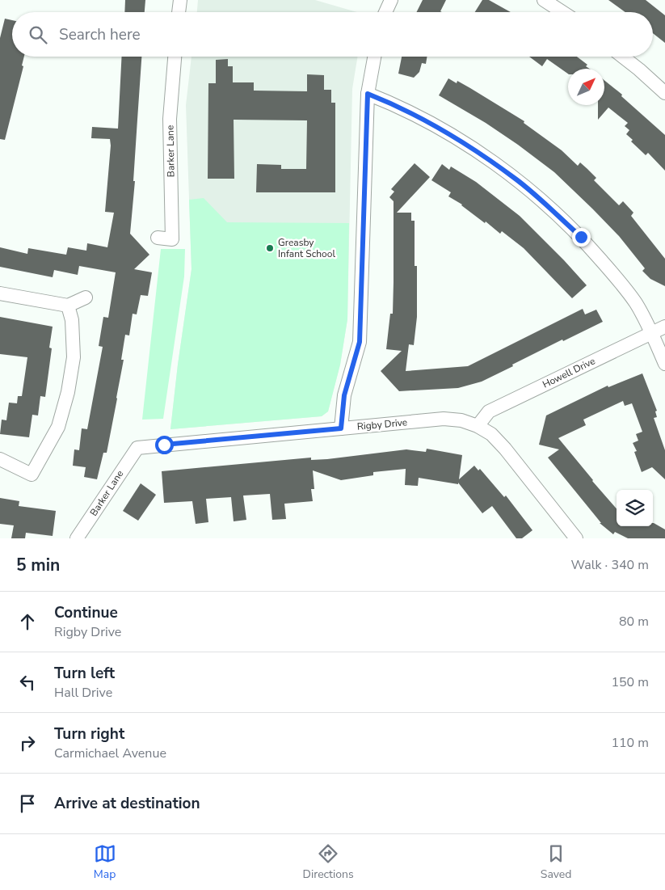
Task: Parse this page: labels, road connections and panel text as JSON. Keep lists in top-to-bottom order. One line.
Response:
{"streets":{"street":["Barker Lane","Howell Drive","Rigby Drive"]},"crossings":[["Barker Lane","Rigby Drive"],["Howell Drive","Rigby Drive"]],"places":["Greasby Infant School"],"north":"top right","page":{"search":"Search here","heading":["5 min","Walk · 340 m"],"list":[["Continue","Rigby Drive","80 m"],["Turn left","Hall Drive","150 m"],["Turn right","Carmichael Avenue","110 m"],"Arrive at destination"],"nav":["Map","Directions","Saved"]}}
